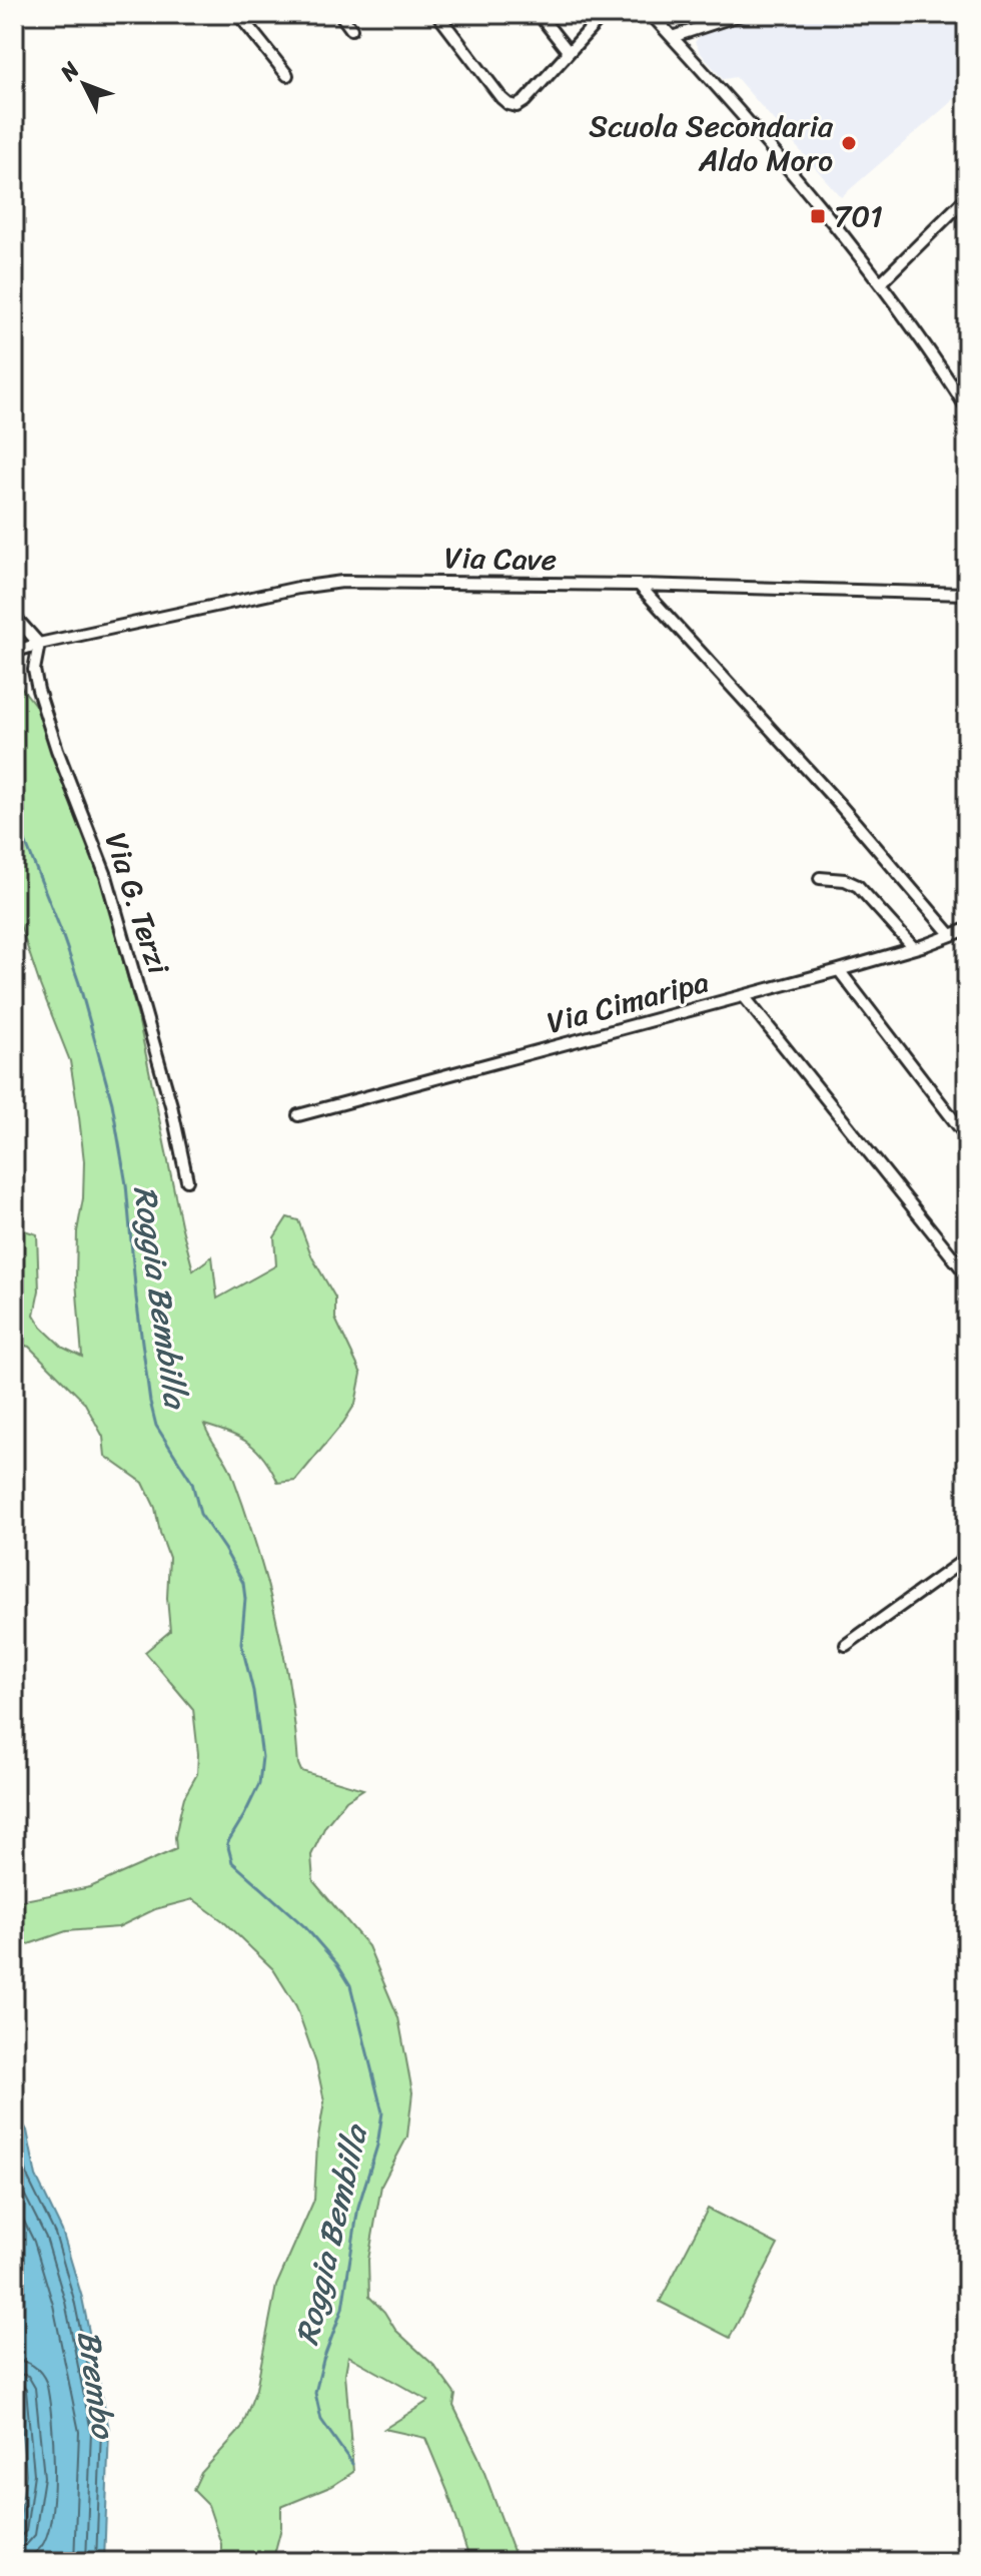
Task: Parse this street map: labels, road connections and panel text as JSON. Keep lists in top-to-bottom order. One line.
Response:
{"streets":{"street":["Via Cave","Via G. Terzi","Via Cimaripa"]},"crossings":[["Via Cave","Via G. Terzi"]],"water":["Roggia Bembilla","Brembo"],"places":{"other":["Scuola Secondaria Aldo Moro"],"transit":["701"]},"north":"top left"}
